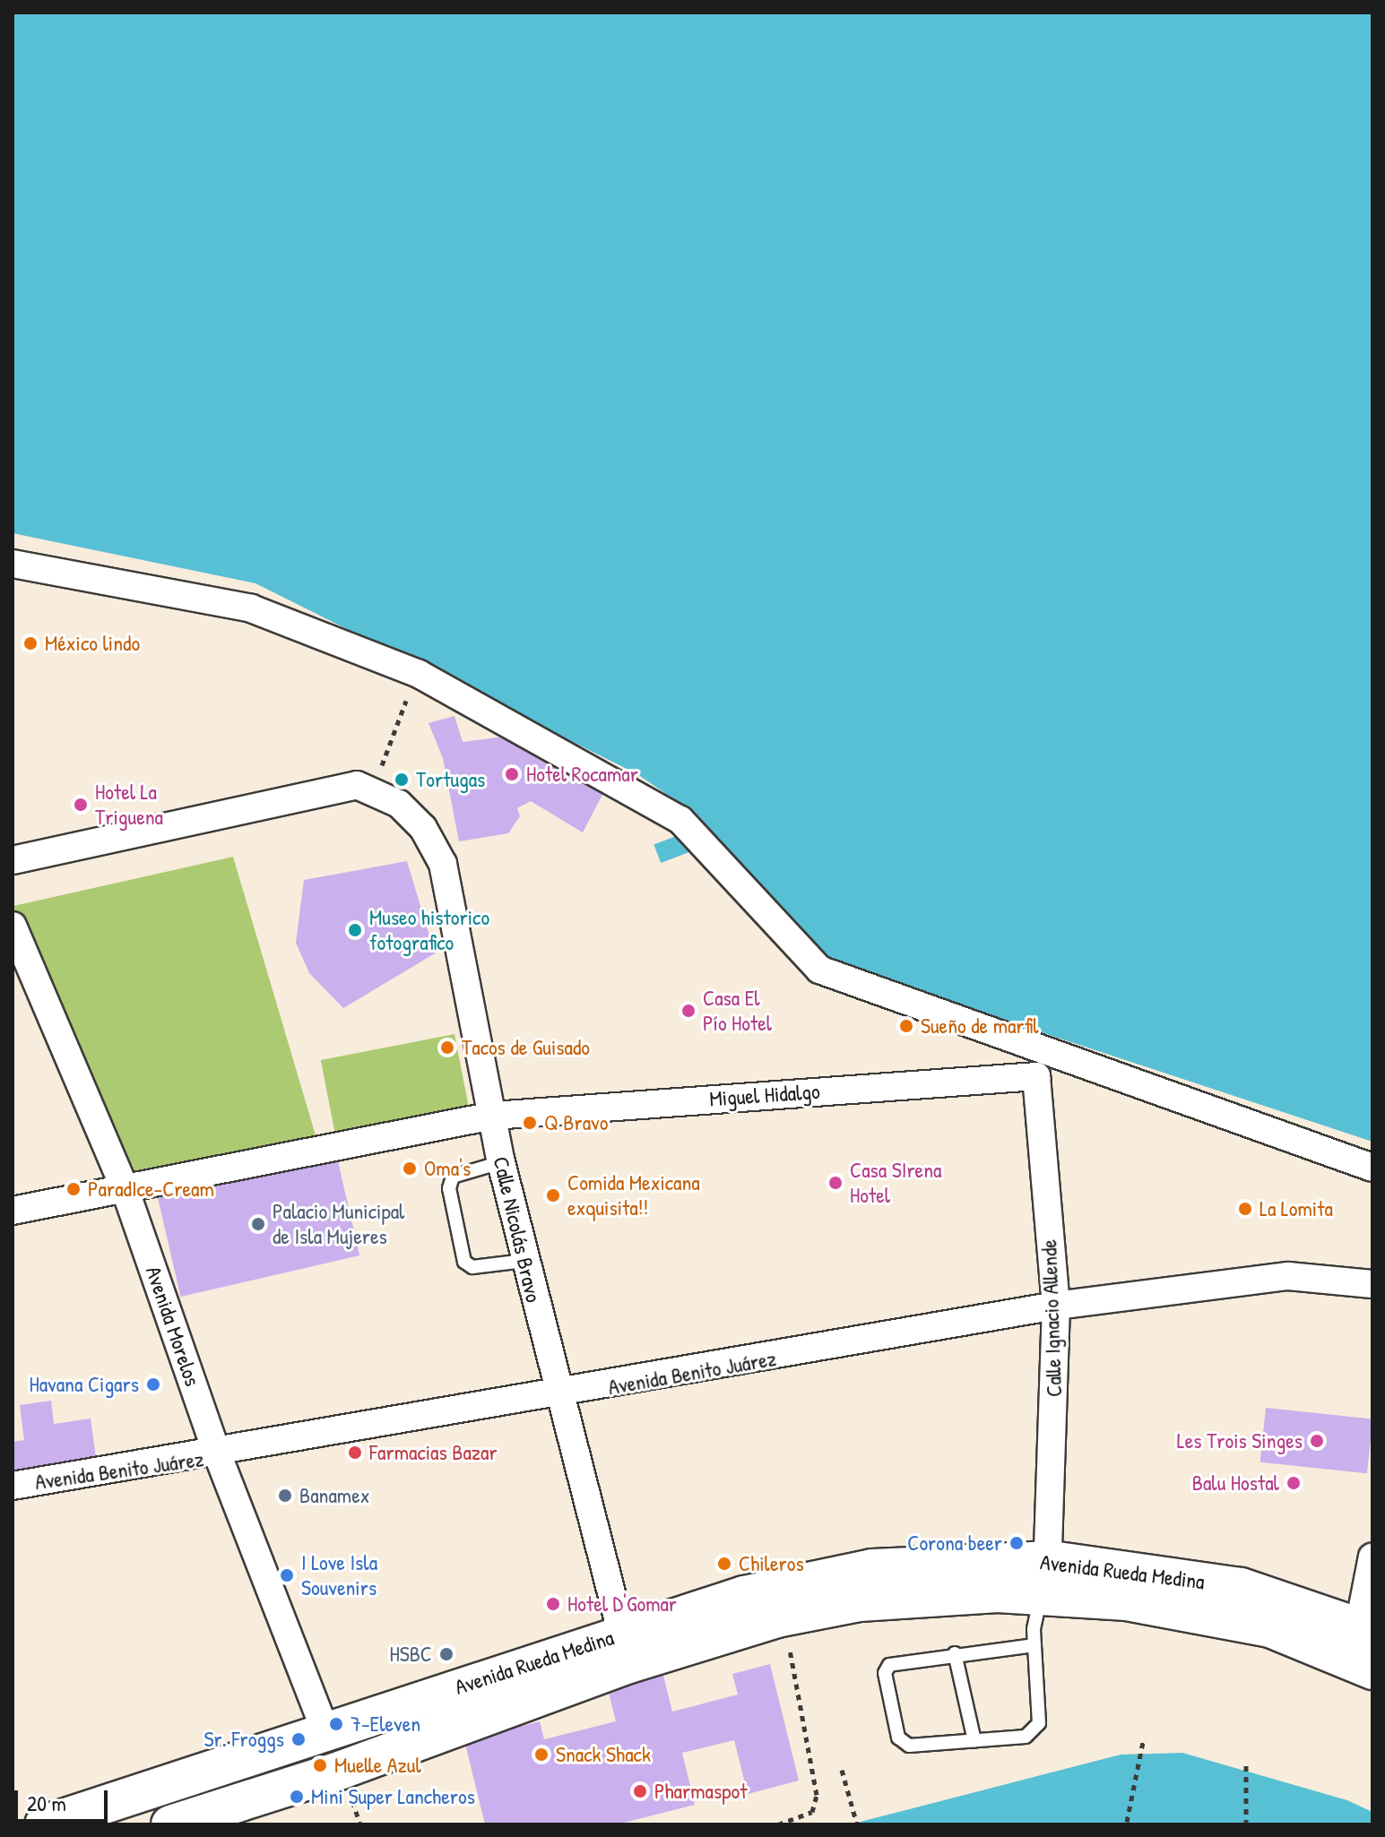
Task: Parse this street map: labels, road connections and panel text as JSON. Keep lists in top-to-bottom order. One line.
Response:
{"streets":{"street":["Miguel Hidalgo","Calle Nicolás Bravo","Calle Ignacio Allende","Avenida Morelos","Avenida Benito Juárez","Avenida Rueda Medina"]},"crossings":[["Miguel Hidalgo","Calle Nicolás Bravo"],["Miguel Hidalgo","Calle Ignacio Allende"],["Miguel Hidalgo","Avenida Morelos"],["Calle Nicolás Bravo","Avenida Benito Juárez"],["Calle Nicolás Bravo","Avenida Rueda Medina"],["Calle Ignacio Allende","Avenida Benito Juárez"],["Calle Ignacio Allende","Avenida Rueda Medina"],["Avenida Morelos","Avenida Benito Juárez"],["Avenida Morelos","Avenida Rueda Medina"]],"places":["México lindo","Hotel Rocamar","Tortugas","Hotel La Triguena","Museo historico fotografico","Casa El Pío Hotel","Sueño de marfil","Tacos de Guisado","Q Bravo","Oma's","Casa SIrena Hotel","ParadIce-Cream","Comida Mexicana exquisita!!","La Lomita","Palacio Municipal de Isla Mujeres","Havana Cigars","Les Trois Singes","Farmacias Bazar","Balu Hostal","Banamex","Corona beer","Chileros","I Love Isla Souvenirs","Hotel D'Gomar","HSBC","7-Eleven","Sr. Froggs","Snack Shack","Muelle Azul","Pharmaspot","Mini Super Lancheros"],"scale_bar":"20 m"}
